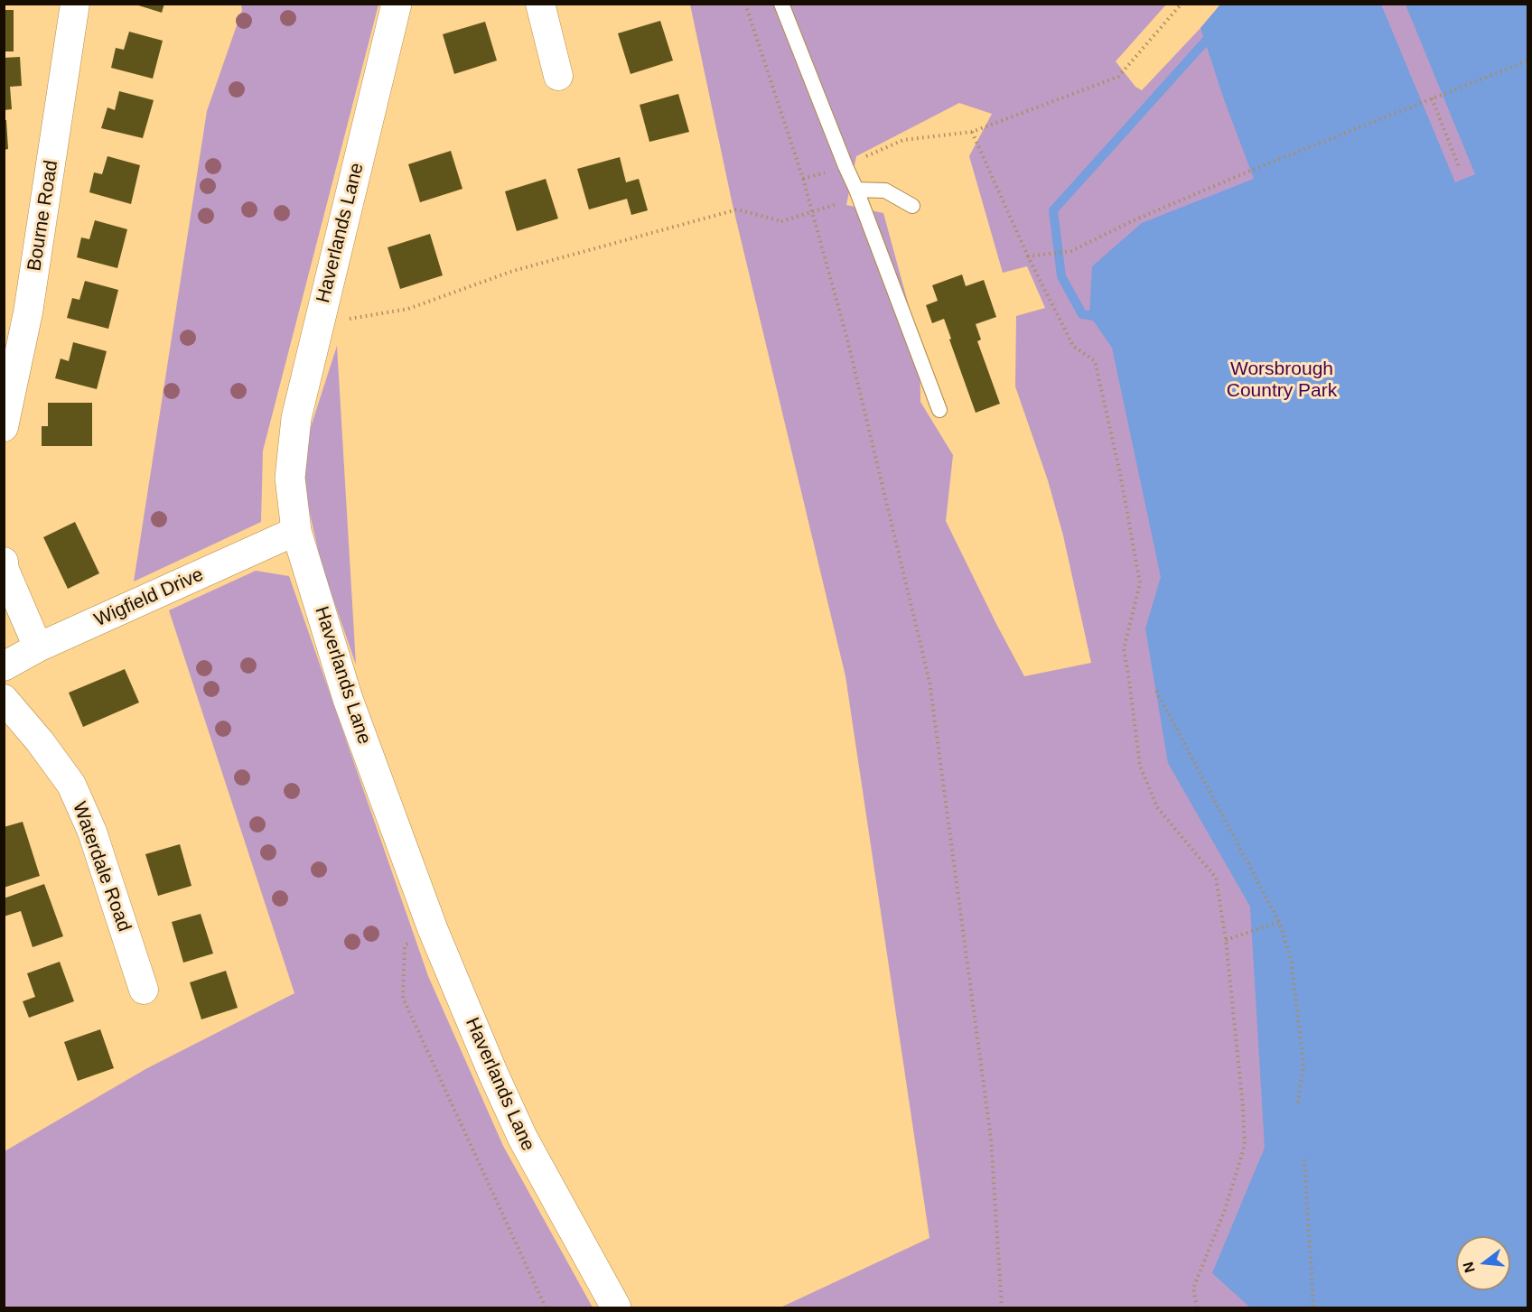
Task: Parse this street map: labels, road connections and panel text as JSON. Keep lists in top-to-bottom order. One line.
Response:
{"streets":{"street":["Bourne Road","Haverlands Lane","Wigfield Drive","Waterdale Road"]},"crossings":[["Haverlands Lane","Wigfield Drive"]],"parks":["Worsbrough Country Park"],"north":"left"}
